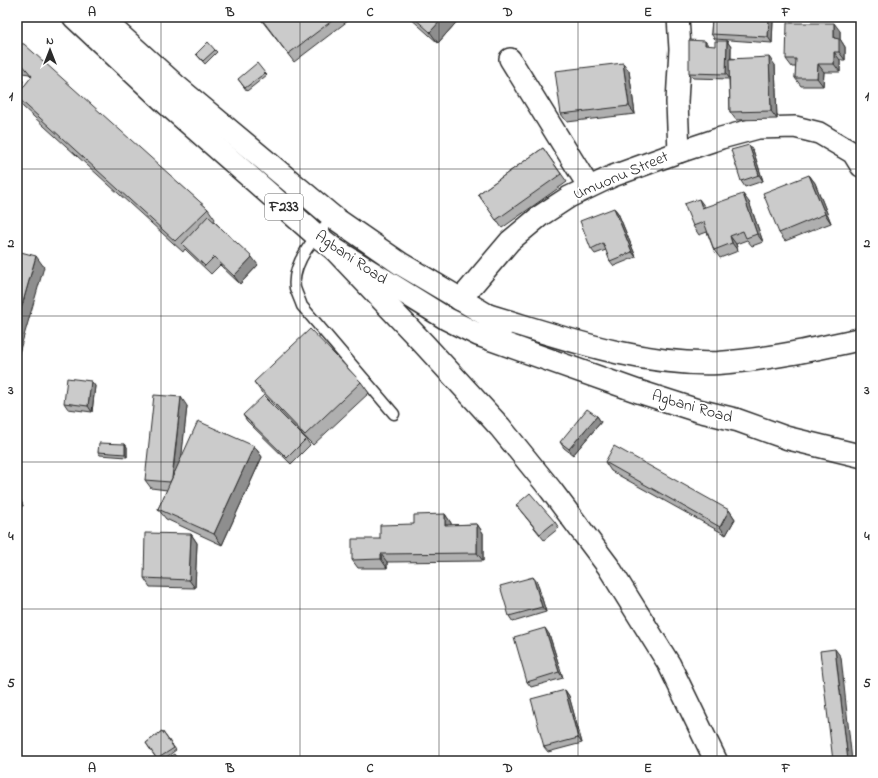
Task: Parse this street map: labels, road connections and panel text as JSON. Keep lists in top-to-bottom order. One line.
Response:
{"streets":{"main road":["F233","Agbani Road"],"street":["Umuonu Street"]},"crossings":[["Umuonu Street","Agbani Road"]],"north":"top","grid":{"columns":["A","B","C","D","E","F"],"rows":["1","2","3","4","5"]}}
